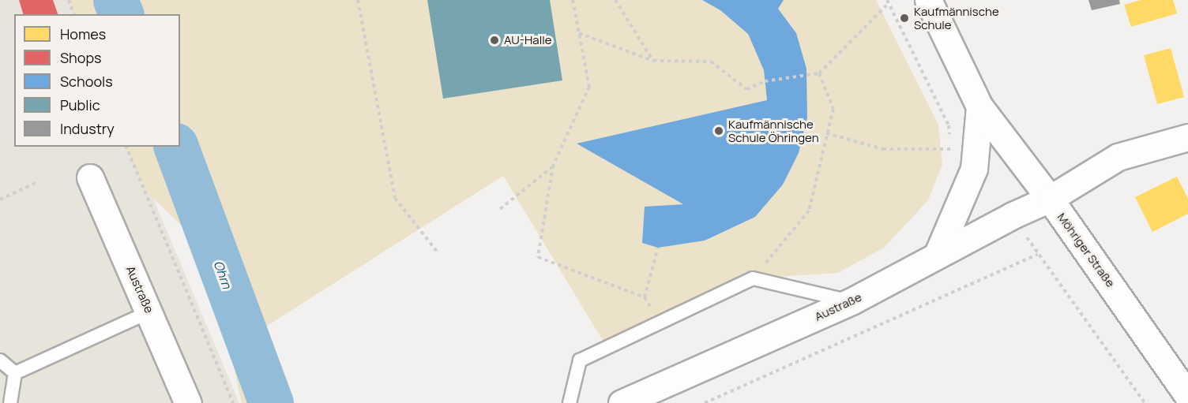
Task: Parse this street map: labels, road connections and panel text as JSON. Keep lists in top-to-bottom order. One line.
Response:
{"streets":{"street":["Möhriger Straße","Austraße"]},"crossings":[["Möhriger Straße","Austraße"]],"water":["Ohrn"],"places":["Kaufmännische Schule","AU-Halle","Kaufmännische Schule Öhringen"],"legend":["Homes","Shops","Schools","Public","Industry"]}
